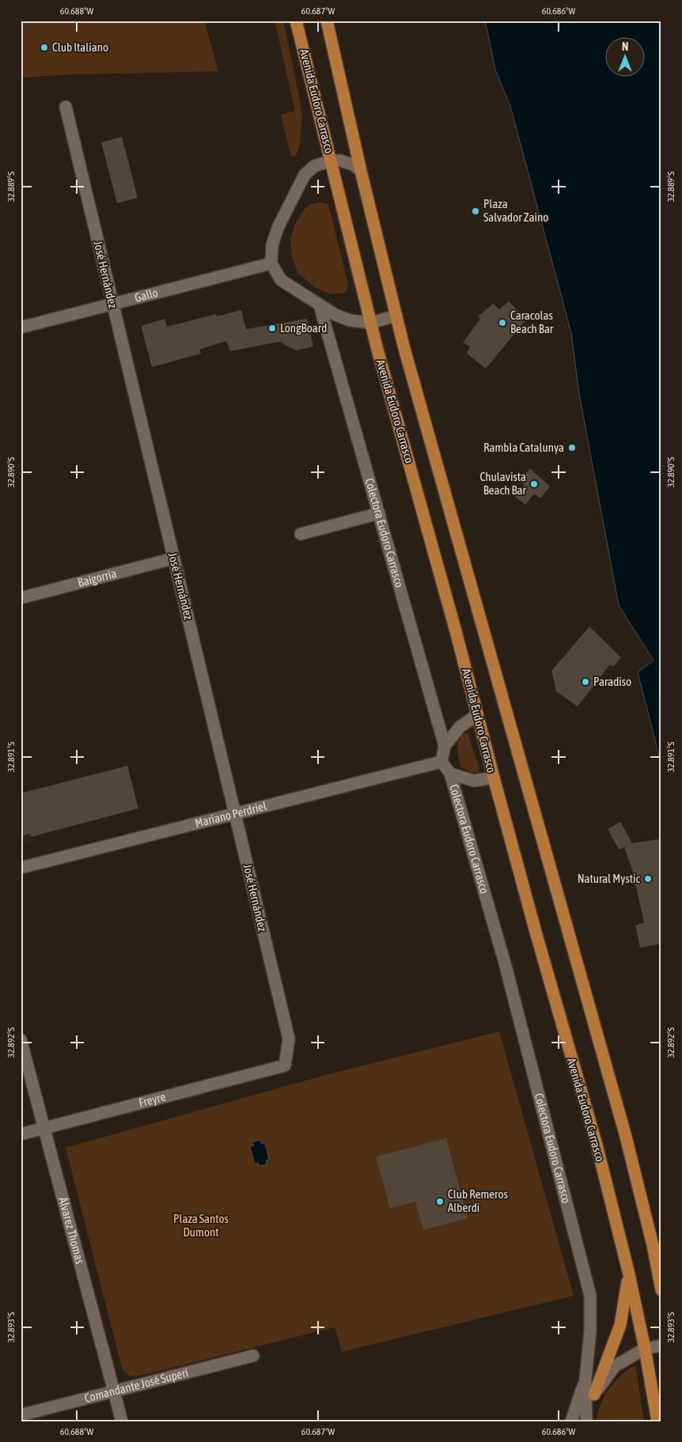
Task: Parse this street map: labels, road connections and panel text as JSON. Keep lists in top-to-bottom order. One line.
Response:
{"streets":{"main road":["Avenida Eudoro Carrasco"],"street":["José Hernández","Gallo","Colectora Eudoro Carrasco","Baigorria","Mariano Perdriel","Freyre","Álvarez Thomas","Comandante José Superí"]},"crossings":[["José Hernández","Gallo"],["José Hernández","Baigorria"],["José Hernández","Mariano Perdriel"],["José Hernández","Freyre"],["Colectora Eudoro Carrasco","Mariano Perdriel"],["Freyre","Álvarez Thomas"],["Álvarez Thomas","Comandante José Superí"]],"parks":["Plaza Santos Dumont"],"places":["Club Italiano","Plaza Salvador Zaino","Caracolas Beach Bar","LongBoard","Rambla Catalunya","Chulavista Beach Bar","Paradiso","Natural Mystic","Club Remeros Alberdi"],"north":"top","coordinates":["60.688°W","60.687°W","60.686°W","32.889°S","32.890°S","32.891°S","32.892°S","32.893°S"]}
